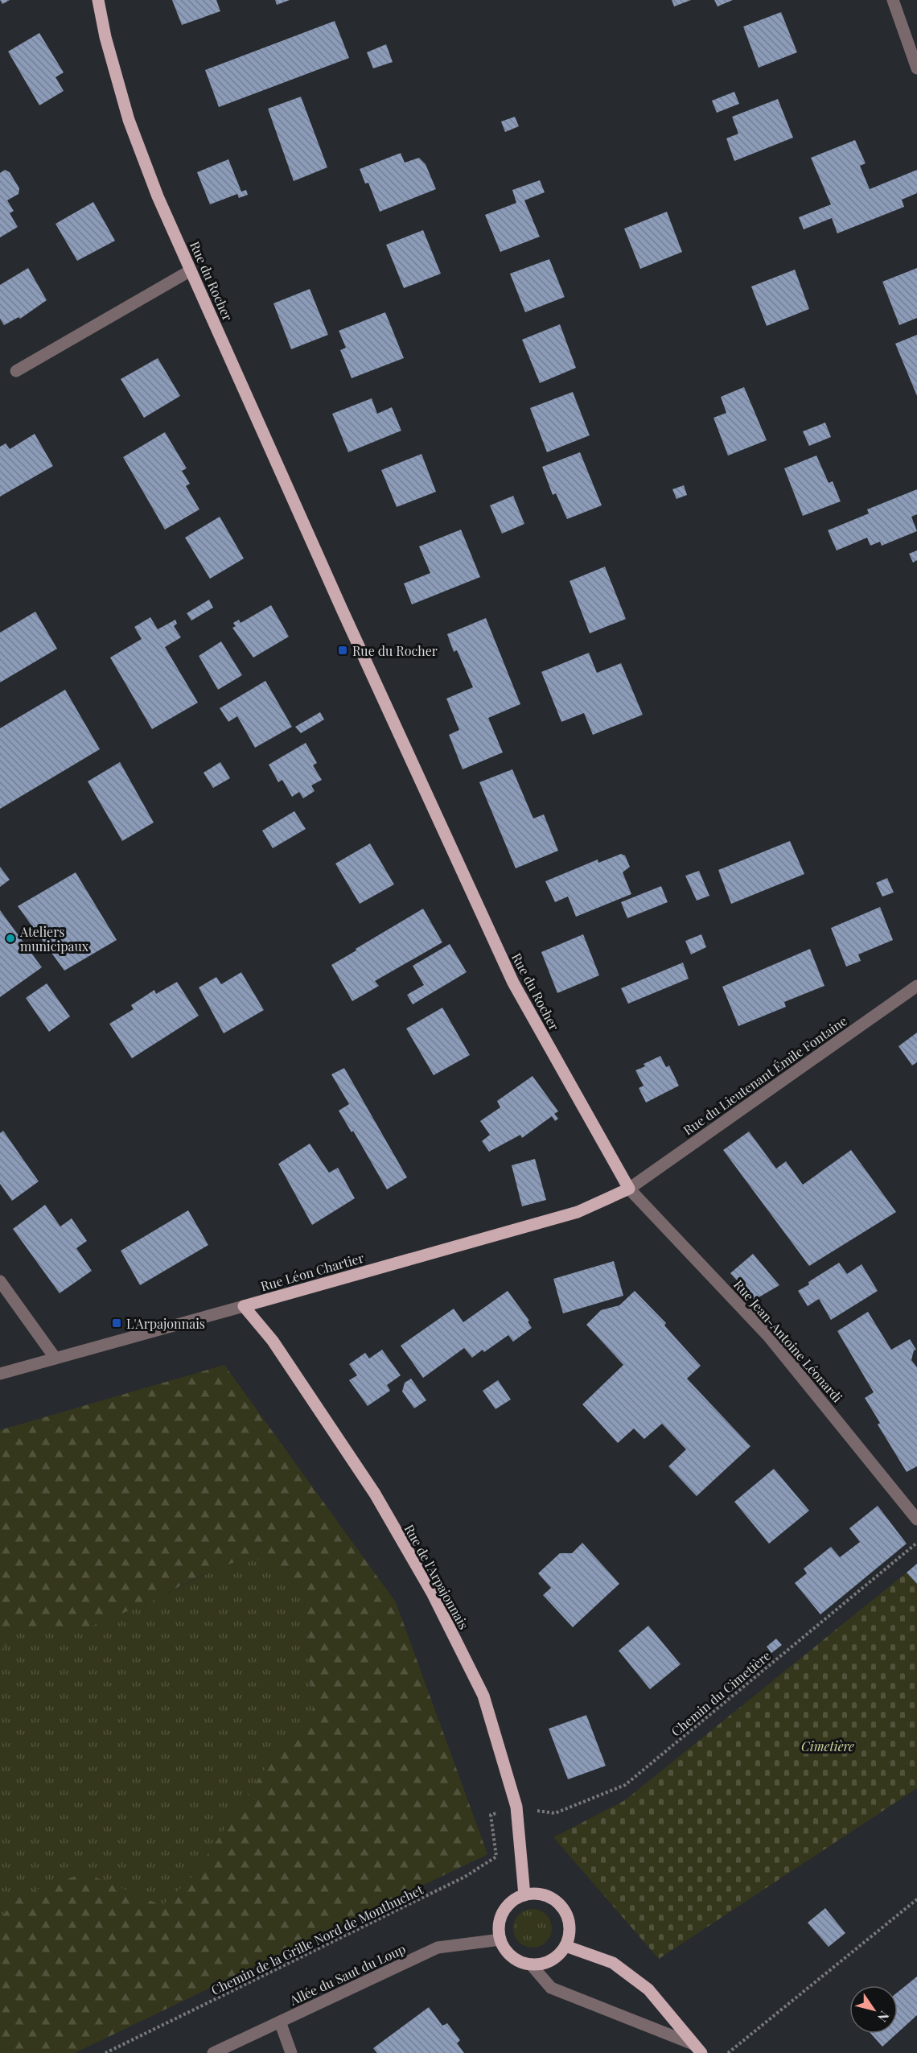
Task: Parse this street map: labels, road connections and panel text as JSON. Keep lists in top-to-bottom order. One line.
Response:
{"streets":{"main road":["Rue du Rocher","Rue Léon Chartier","Rue de l'Arpajonnais"],"street":["Rue du Lieutenant Émile Fontaine","Rue Jean-Antoine Léonardi","Allée du Saut du Loup"],"path":["Chemin du Cimetière","Chemin de la Grille Nord de Monthuchet"]},"crossings":[["Rue du Rocher","Rue du Lieutenant Émile Fontaine"],["Rue du Rocher","Rue Léon Chartier"],["Rue du Rocher","Rue Jean-Antoine Léonardi"],["Rue du Lieutenant Émile Fontaine","Rue Léon Chartier"],["Rue du Lieutenant Émile Fontaine","Rue Jean-Antoine Léonardi"],["Rue Léon Chartier","Rue Jean-Antoine Léonardi"],["Rue Léon Chartier","Rue de l'Arpajonnais"],["Rue de l'Arpajonnais","Chemin du Cimetière"],["Rue de l'Arpajonnais","Allée du Saut du Loup"]],"parks":["Cimetière"],"places":{"transit":["Rue du Rocher","L'Arpajonnais"],"other":["Ateliers municipaux"]},"north":"bottom right"}
